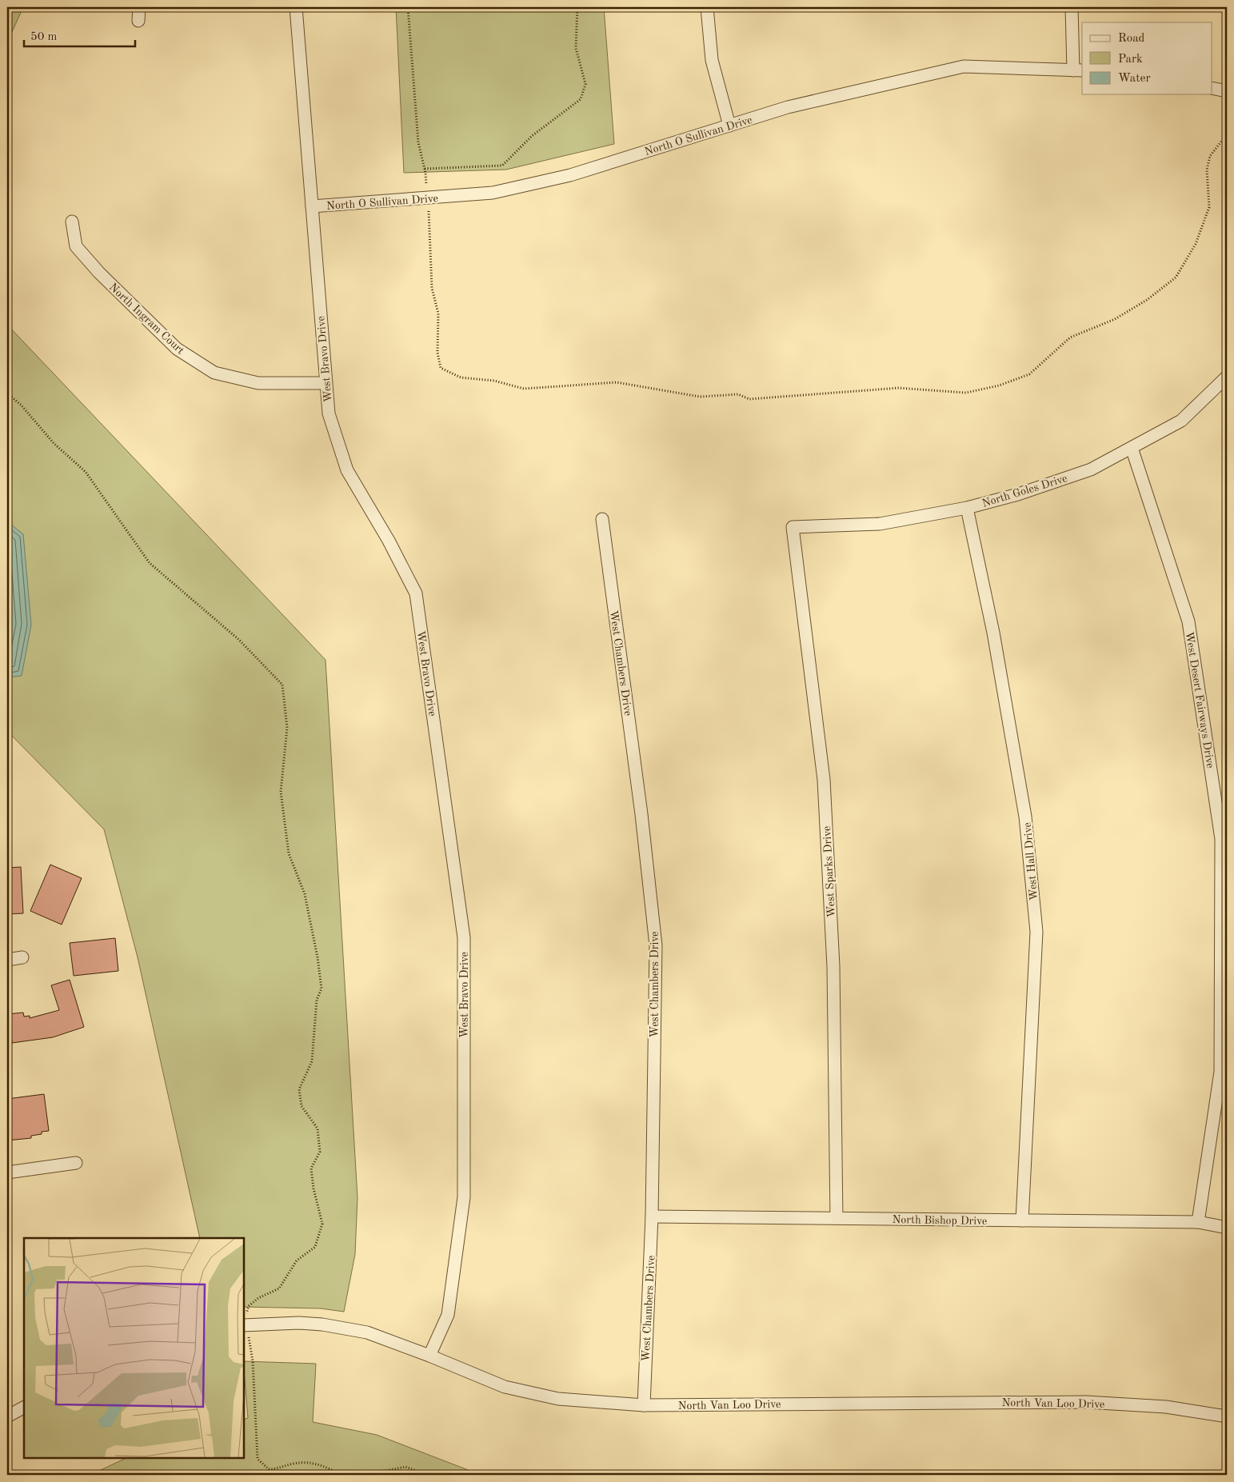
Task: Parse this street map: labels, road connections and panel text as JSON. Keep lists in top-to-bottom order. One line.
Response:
{"streets":{"street":["North O Sullivan Drive","North Ingram Court","West Bravo Drive","North Goles Drive","West Chambers Drive","West Desert Fairways Drive","West Hall Drive","West Sparks Drive","North Bishop Drive","North Van Loo Drive"]},"crossings":[["North O Sullivan Drive","West Bravo Drive"],["North Ingram Court","West Bravo Drive"],["West Bravo Drive","North Van Loo Drive"],["North Goles Drive","West Desert Fairways Drive"],["North Goles Drive","West Hall Drive"],["North Goles Drive","West Sparks Drive"],["West Chambers Drive","North Bishop Drive"],["West Chambers Drive","North Van Loo Drive"],["West Desert Fairways Drive","North Bishop Drive"],["West Hall Drive","North Bishop Drive"],["West Sparks Drive","North Bishop Drive"]],"legend":["Road","Park","Water"],"scale_bar":"50 m"}
